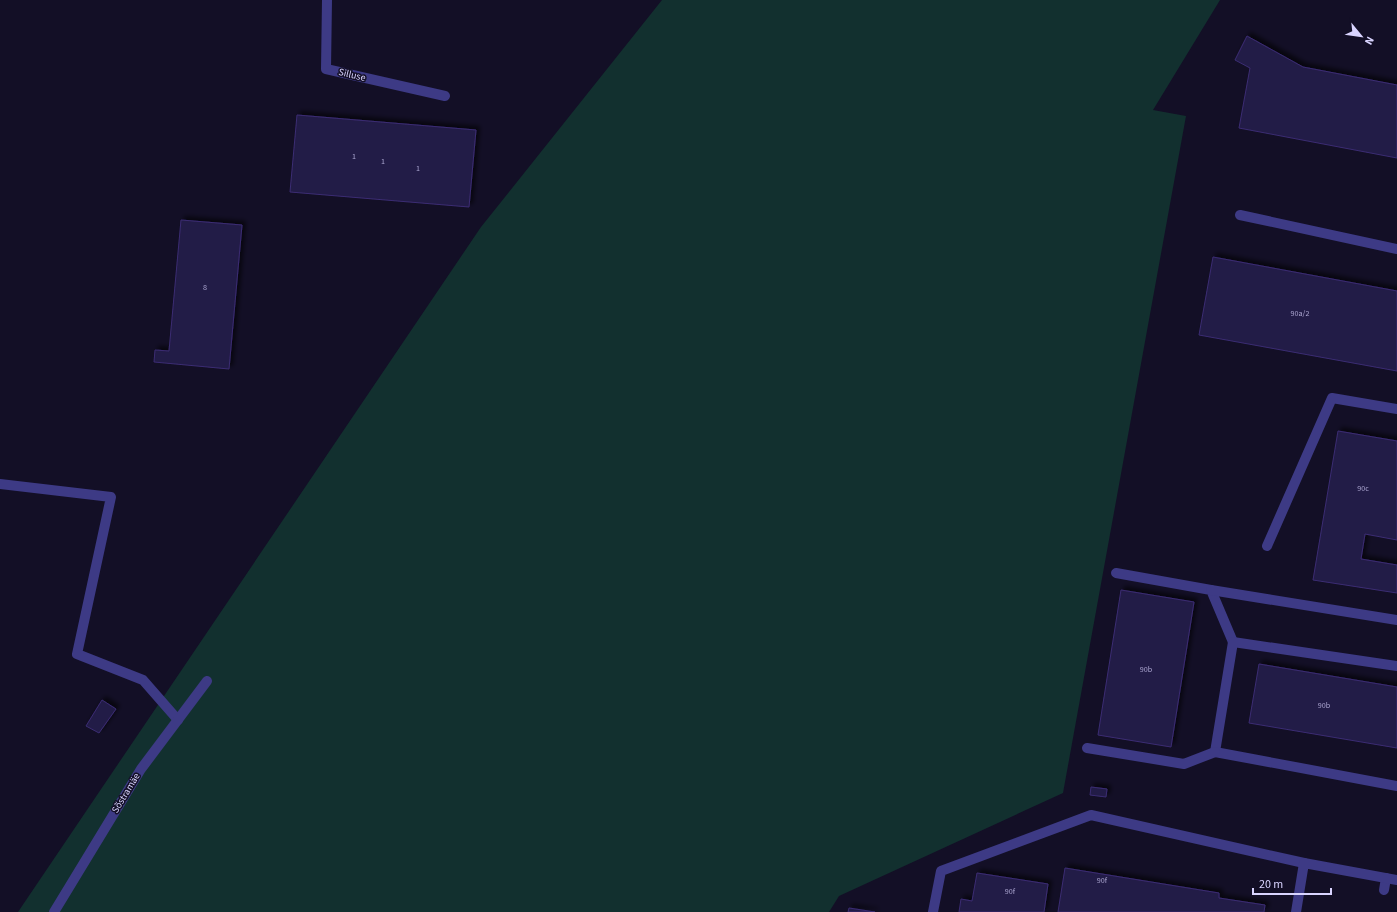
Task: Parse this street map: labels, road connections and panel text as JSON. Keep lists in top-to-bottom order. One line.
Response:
{"streets":{"street":["Silluse","Sõstramäe"]},"house_numbers":["1","1","1","8","90a/2","90c","90b","90b","90f","90f"],"scale_bar":"20 m","north":"bottom right"}
